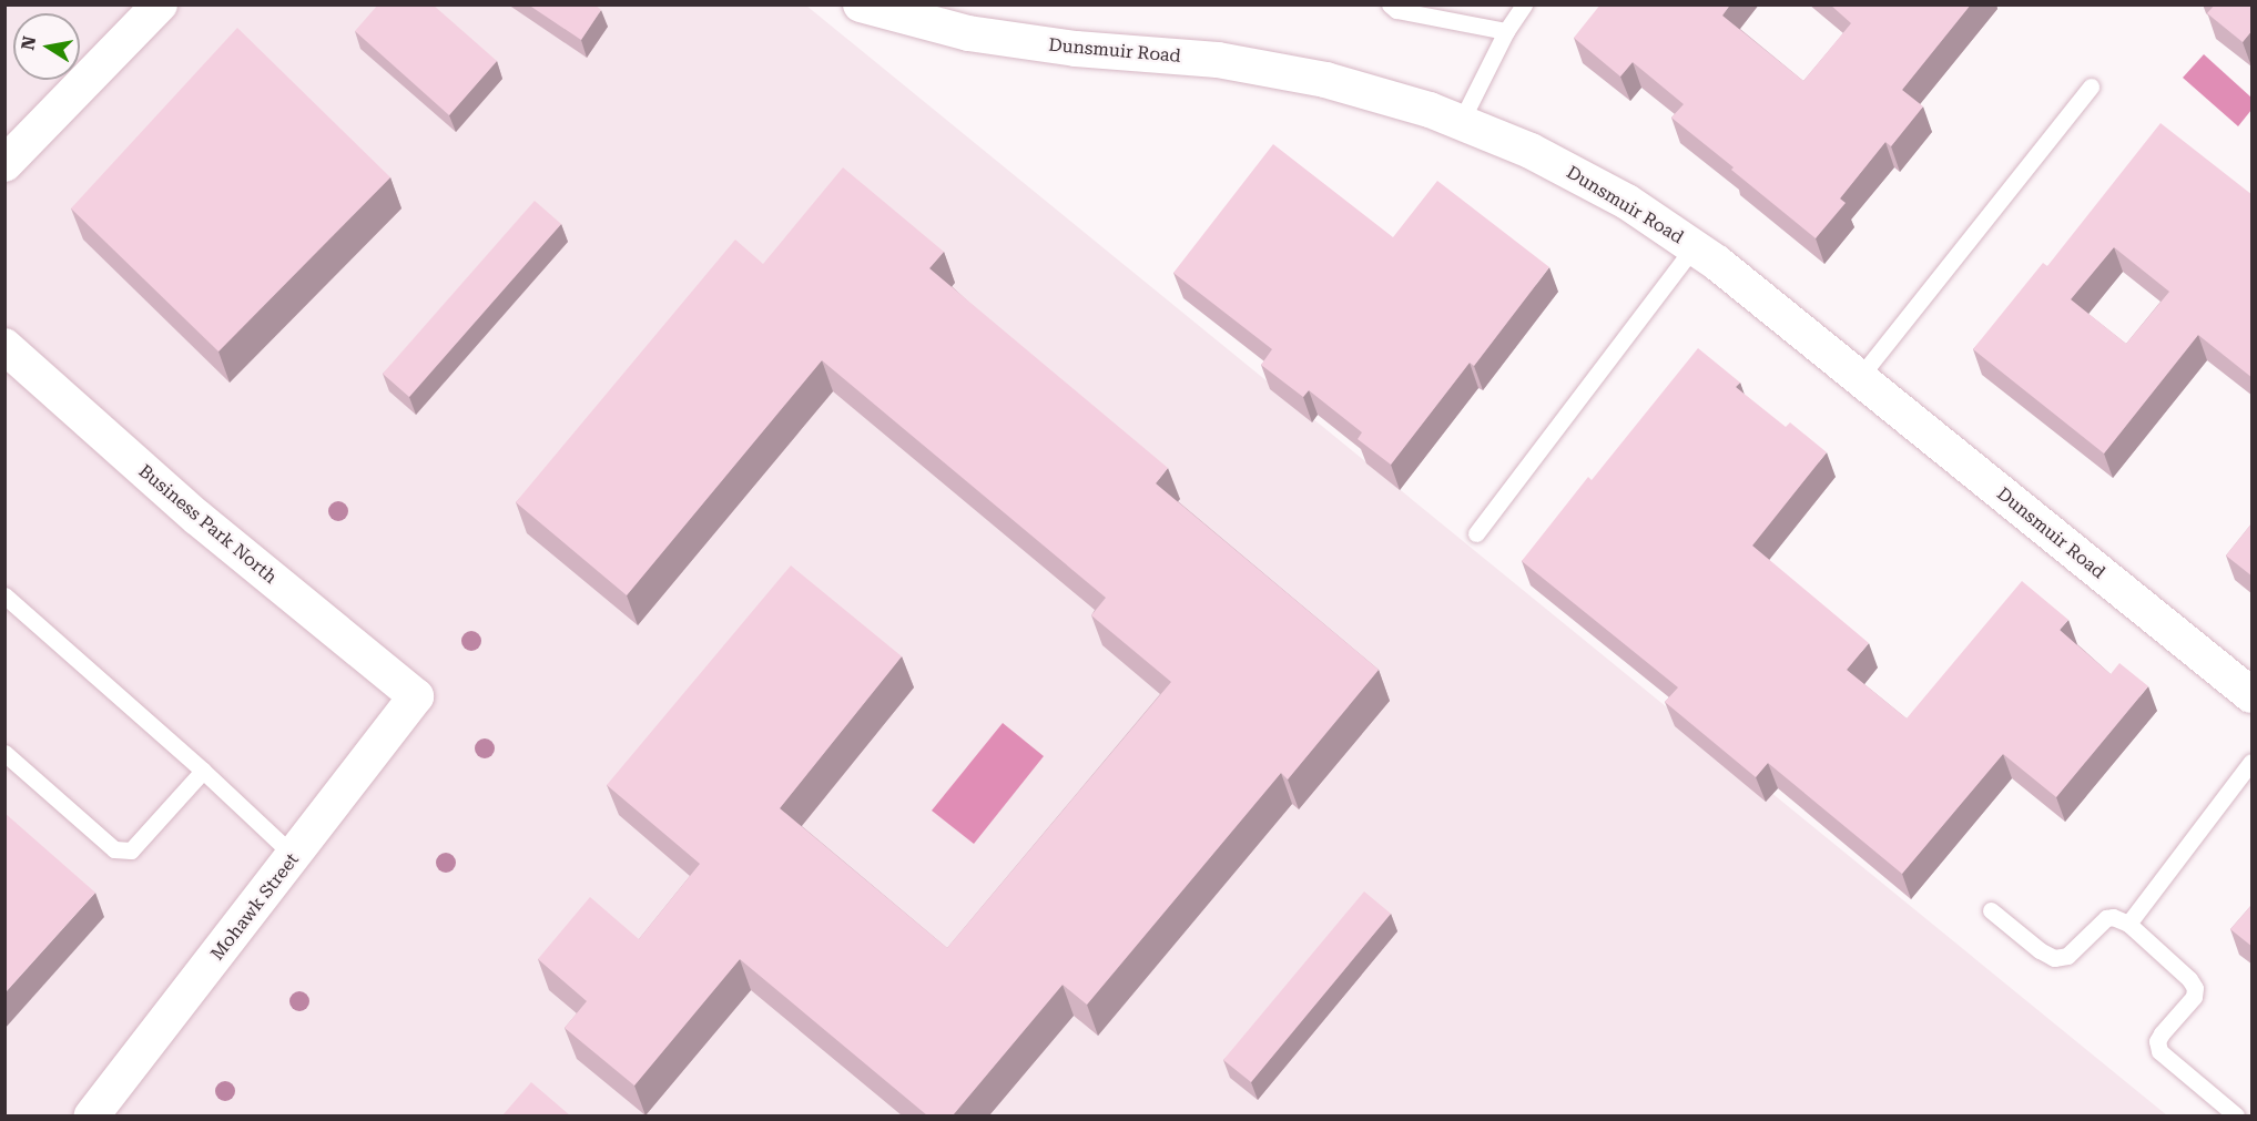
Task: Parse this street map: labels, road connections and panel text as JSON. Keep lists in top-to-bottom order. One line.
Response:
{"streets":{"street":["Dunsmuir Road","Business Park North","Mohawk Street"]},"crossings":[["Business Park North","Mohawk Street"]],"north":"left"}
